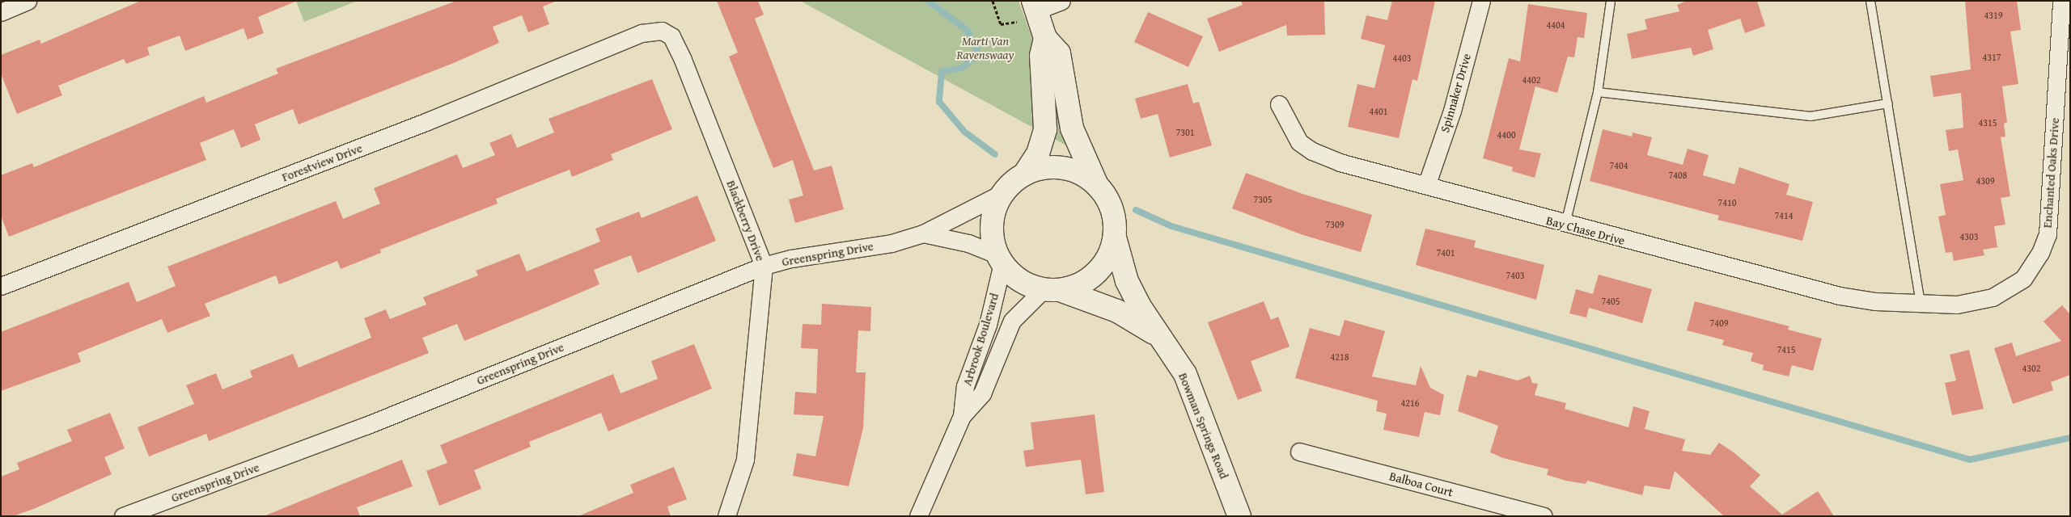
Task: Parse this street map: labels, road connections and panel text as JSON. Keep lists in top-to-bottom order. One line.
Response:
{"streets":{"street":["Spinnaker Drive","Forestview Drive","Enchanted Oaks Drive","Blackberry Drive","Bay Chase Drive","Greenspring Drive","Arbrook Boulevard","Bowman Springs Road","Balboa Court"]},"crossings":[["Spinnaker Drive","Bay Chase Drive"],["Forestview Drive","Blackberry Drive"],["Enchanted Oaks Drive","Bay Chase Drive"],["Blackberry Drive","Greenspring Drive"],["Greenspring Drive","Arbrook Boulevard"],["Greenspring Drive","Bowman Springs Road"],["Arbrook Boulevard","Bowman Springs Road"]],"parks":["Marti Van Ravenswaay"],"house_numbers":["4319","4404","4317","4403","4402","4401","4315","7301","4400","7404","7408","4309","7305","7410","7414","7309","4303","7401","7403","7405","7409","7415","4218","4302","4216"]}
